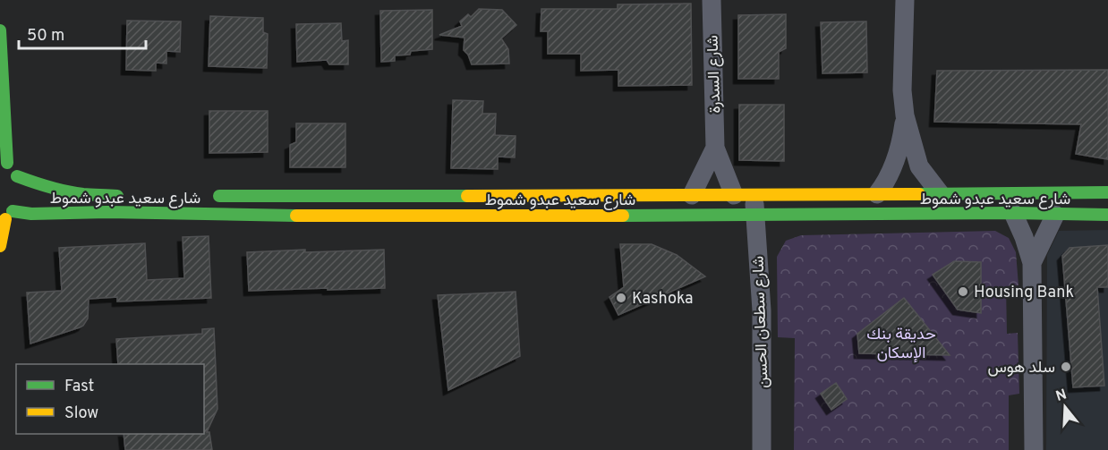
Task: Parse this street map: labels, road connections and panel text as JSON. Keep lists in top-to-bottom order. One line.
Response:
{"streets":{"main road":["شارع سعيد عبدو شموط"],"street":["شارع السدرة","شارع سطعان الحسن"]},"crossings":[["شارع السدرة","شارع سعيد عبدو شموط"],["شارع سعيد عبدو شموط","شارع سطعان الحسن"]],"parks":["حديقة بنك الإسكان"],"places":["Housing Bank","Kashoka","سلد هوس"],"legend":["Fast","Slow"],"scale_bar":"50 m","north":"top"}
